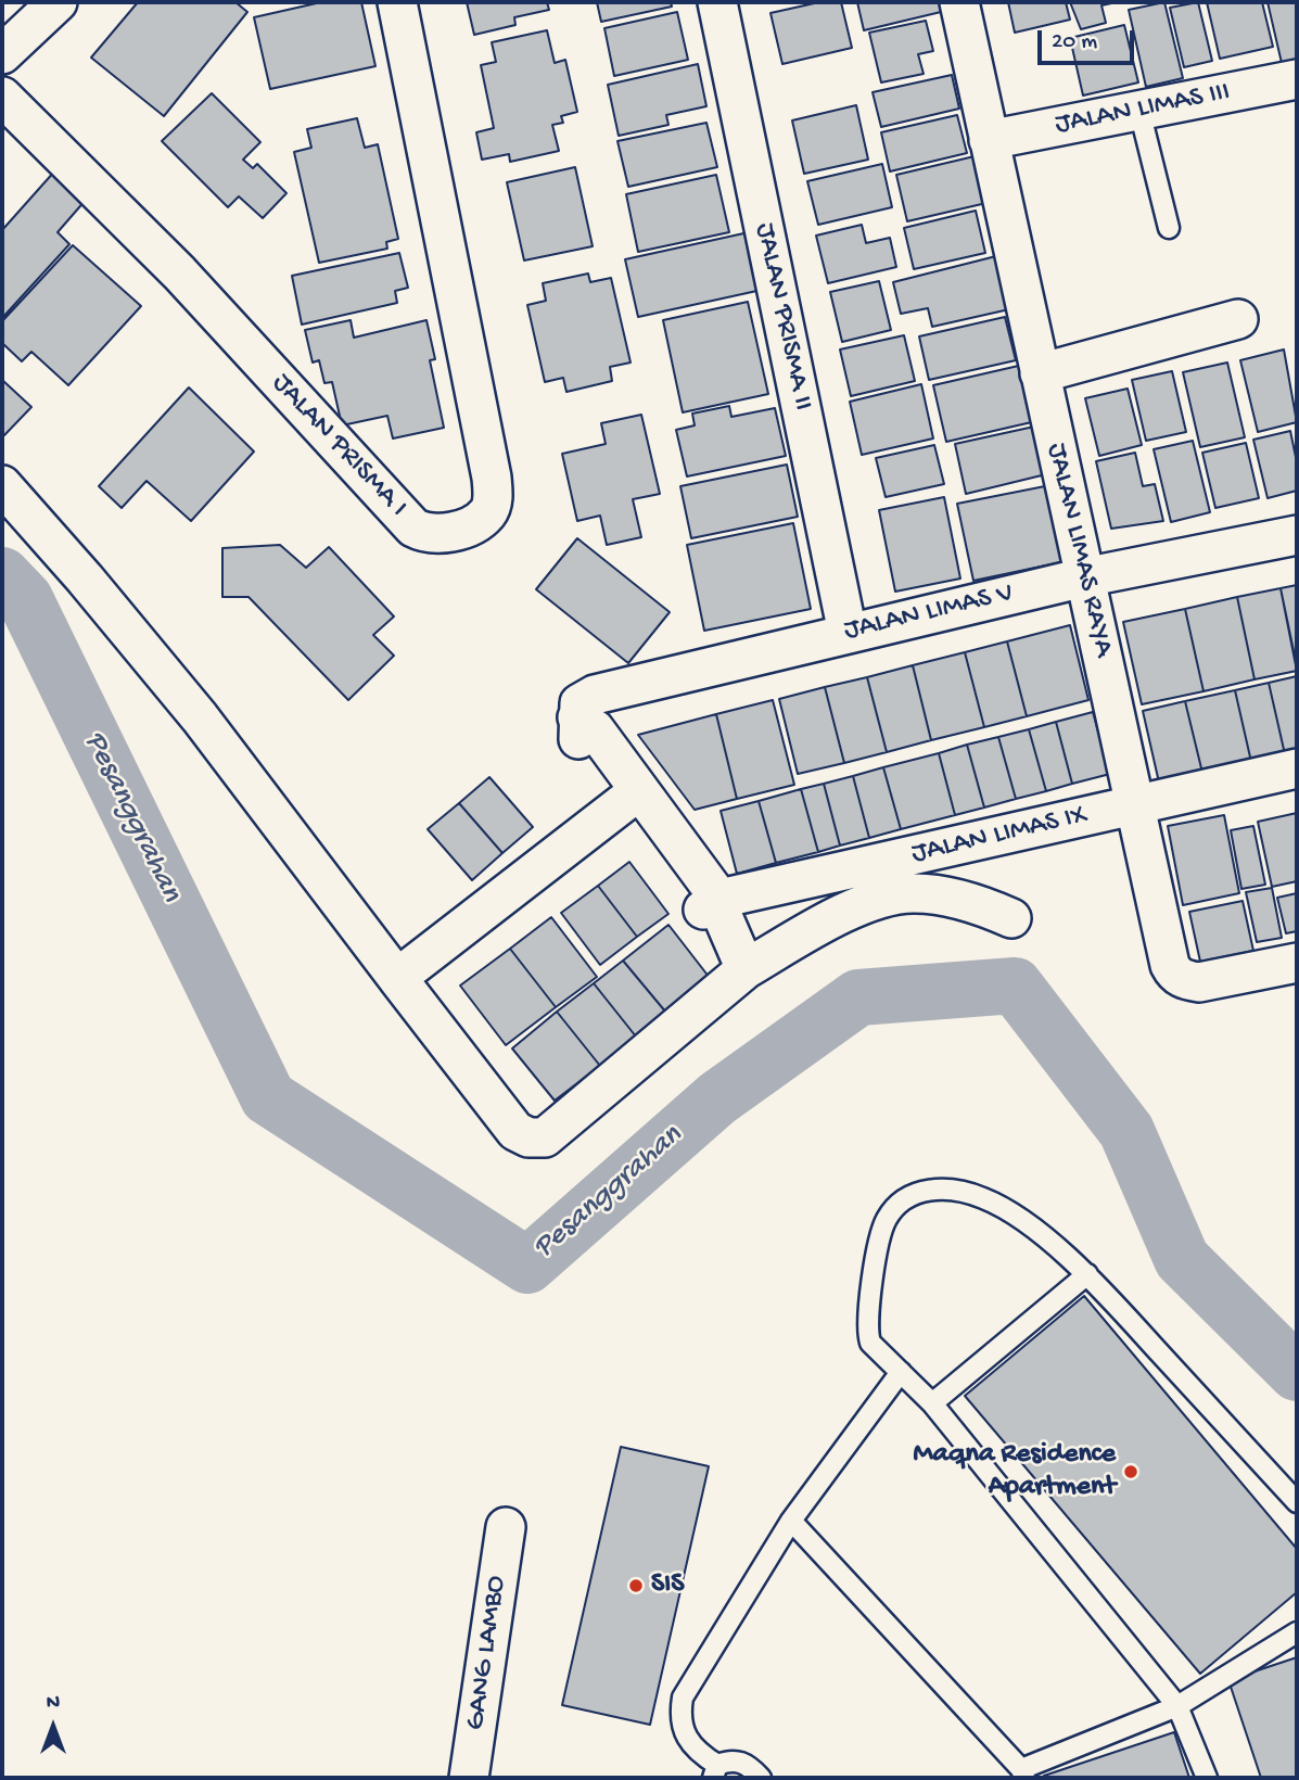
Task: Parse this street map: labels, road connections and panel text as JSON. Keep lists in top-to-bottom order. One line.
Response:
{"streets":{"street":["JALAN LIMAS III","JALAN PRISMA II","JALAN PRISMA I","JALAN LIMAS RAYA","JALAN LIMAS V","JALAN LIMAS IX","GANG LAMBO"]},"crossings":[["JALAN LIMAS III","JALAN LIMAS RAYA"],["JALAN PRISMA II","JALAN LIMAS V"],["JALAN LIMAS RAYA","JALAN LIMAS V"],["JALAN LIMAS RAYA","JALAN LIMAS IX"]],"water":["Pesanggrahan"],"places":["Maqna Residence Apartment","SIS"],"scale_bar":"20 m","north":"top"}
